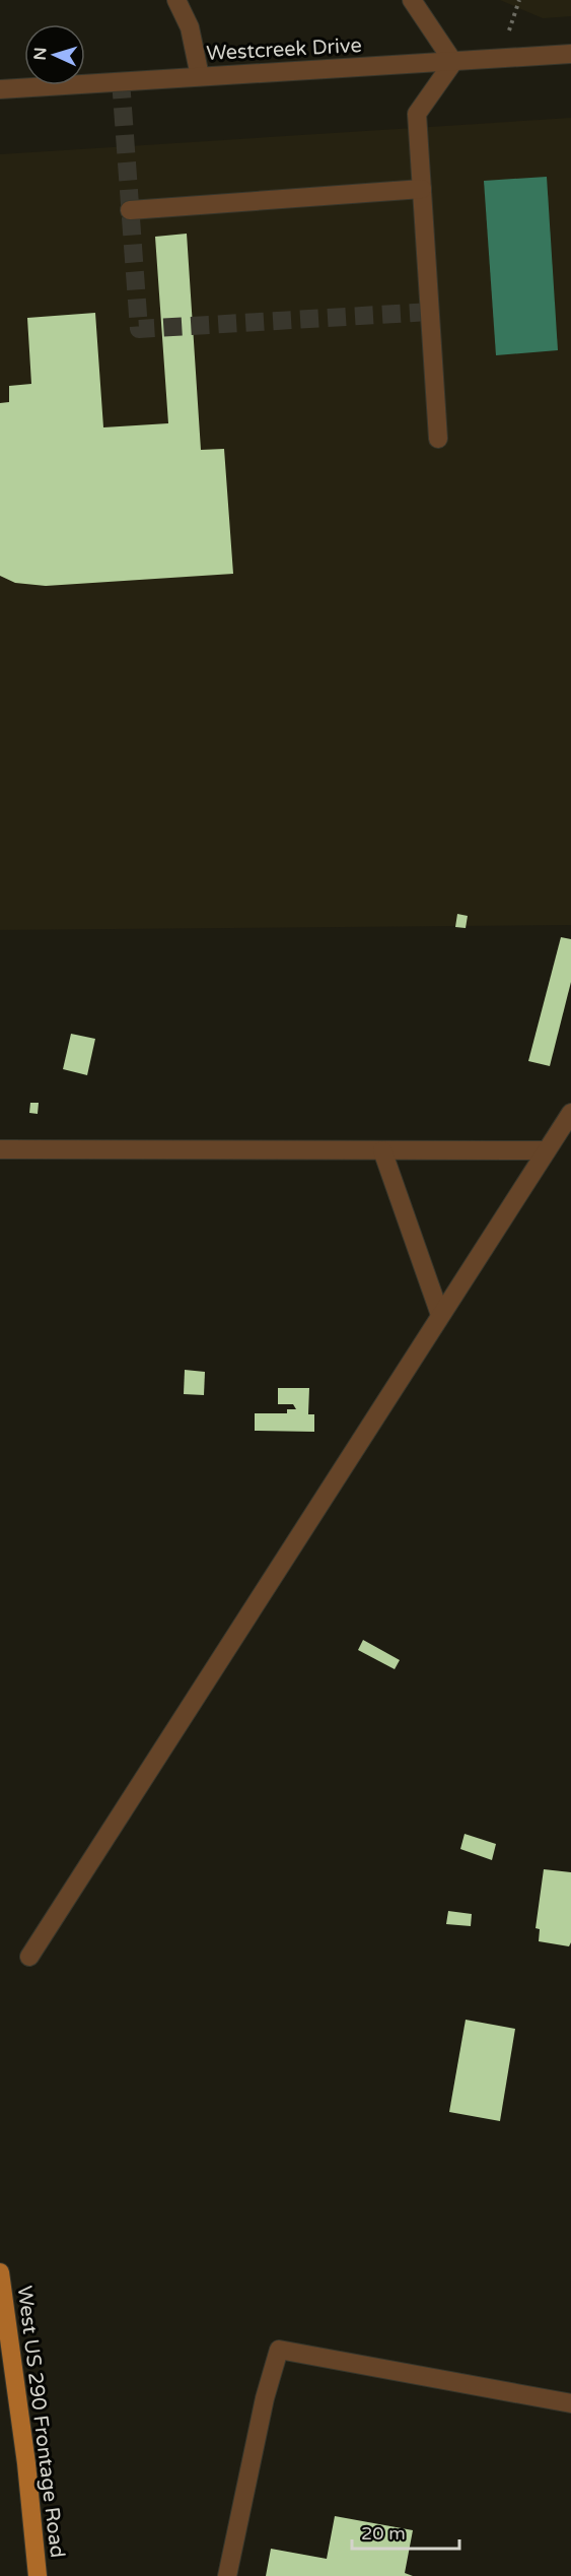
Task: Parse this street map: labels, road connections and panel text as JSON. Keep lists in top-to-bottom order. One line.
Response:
{"streets":{"main road":["West US 290 Frontage Road"],"street":["Westcreek Drive"]},"scale_bar":"20 m","north":"left"}
